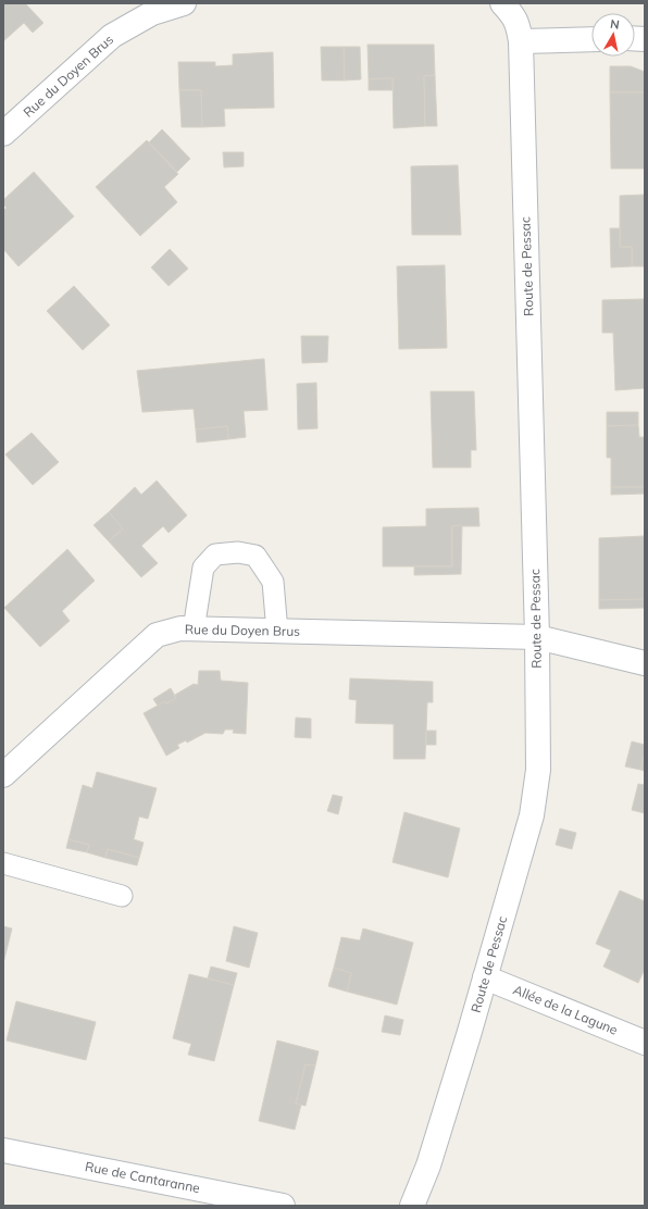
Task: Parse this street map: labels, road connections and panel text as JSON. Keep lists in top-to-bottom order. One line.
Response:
{"streets":{"street":["Rue du Doyen Brus","Route de Pessac","Allée de la Lagune","Rue de Cantaranne"]},"crossings":[["Rue du Doyen Brus","Route de Pessac"],["Route de Pessac","Allée de la Lagune"]],"north":"top"}
